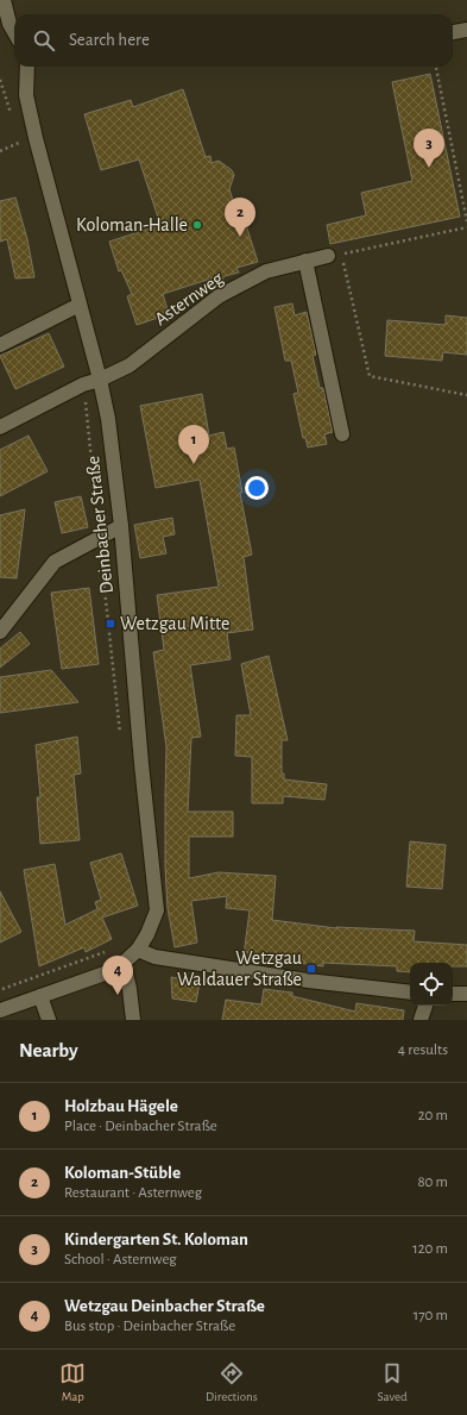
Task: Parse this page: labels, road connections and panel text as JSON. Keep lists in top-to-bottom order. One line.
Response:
{"streets":{"street":["Asternweg","Deinbacher Straße"]},"crossings":[["Asternweg","Deinbacher Straße"]],"places":{"other":["Koloman-Halle"],"transit":["Wetzgau Mitte","Wetzgau Waldauer Straße"]},"page":{"search":"Search here","pins":["3","2","1","4"],"heading":["Nearby","4 results"],"list":[{"mark":"1","name":"Holzbau Hägele","note":"Place · Deinbacher Straße","value":"20 m"},{"mark":"2","name":"Koloman-Stüble","note":"Restaurant · Asternweg","value":"80 m"},{"mark":"3","name":"Kindergarten St. Koloman","note":"School · Asternweg","value":"120 m"},{"mark":"4","name":"Wetzgau Deinbacher Straße","note":"Bus stop · Deinbacher Straße","value":"170 m"}],"nav":["Map","Directions","Saved"]}}
